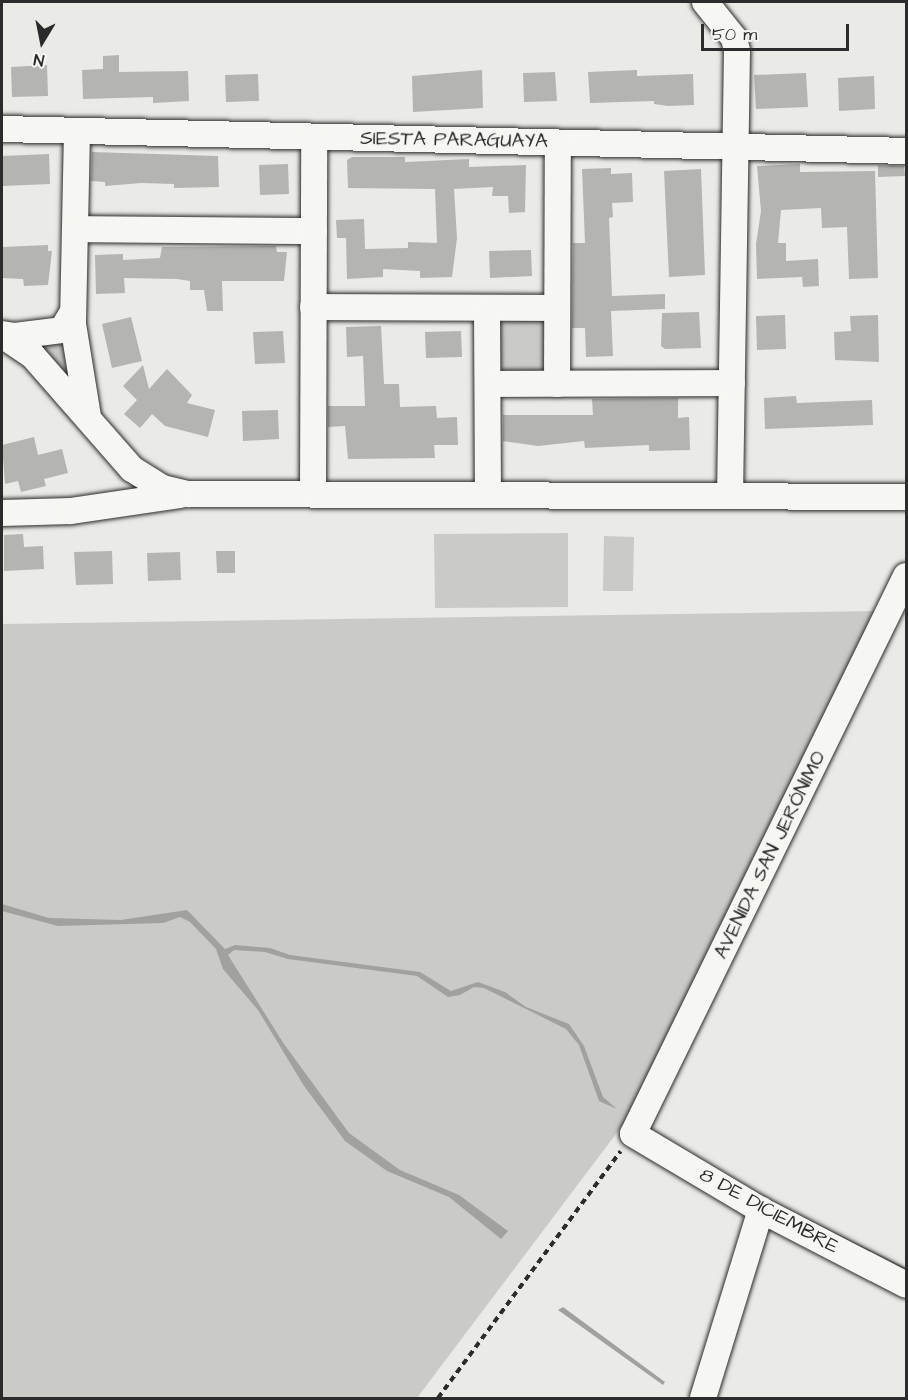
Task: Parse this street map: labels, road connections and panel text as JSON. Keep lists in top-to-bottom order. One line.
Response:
{"streets":{"street":["SIESTA PARAGUAYA","AVENIDA SAN JERÓNIMO","8 DE DICIEMBRE"]},"crossings":[["AVENIDA SAN JERÓNIMO","8 DE DICIEMBRE"]],"scale_bar":"50 m","north":"bottom"}
